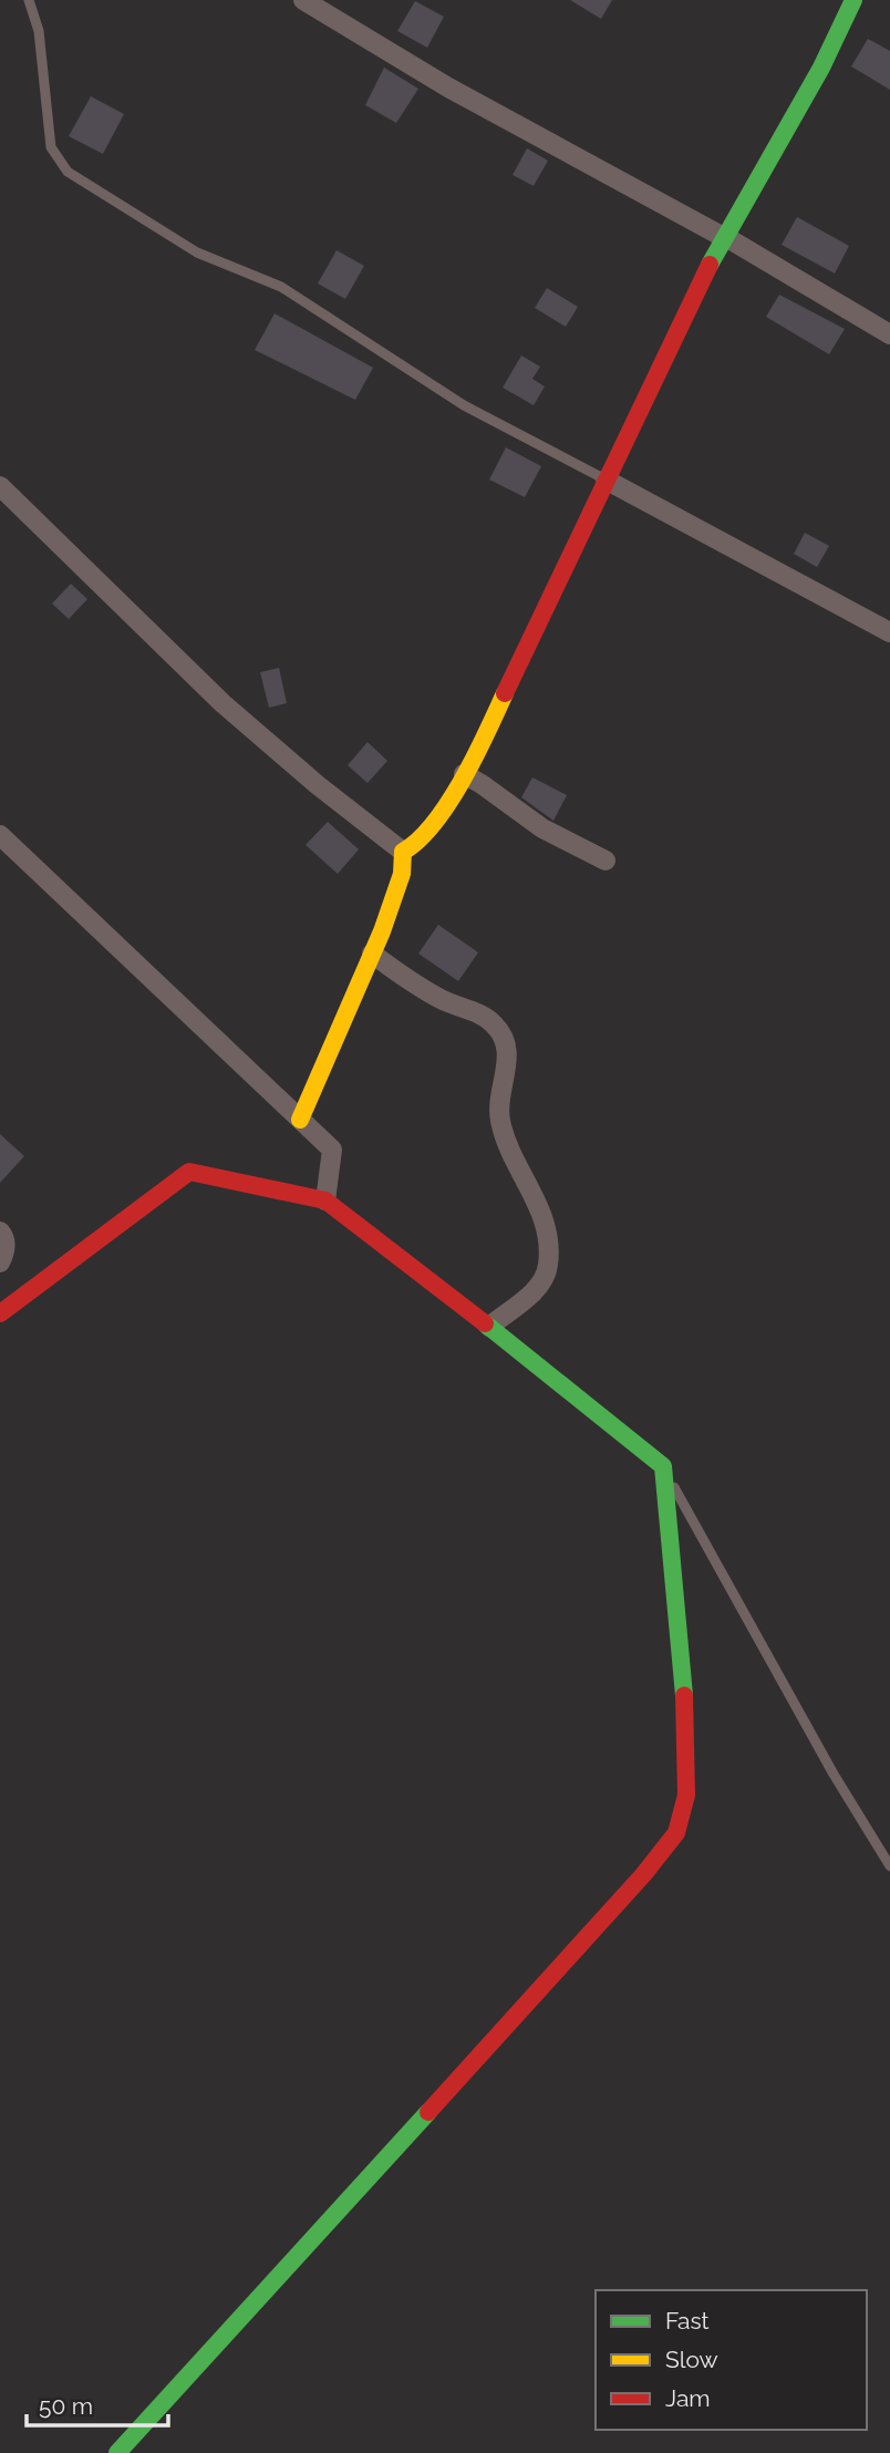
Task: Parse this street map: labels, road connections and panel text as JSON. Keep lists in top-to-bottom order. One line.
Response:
{"legend":["Fast","Slow","Jam"],"scale_bar":"50 m"}
